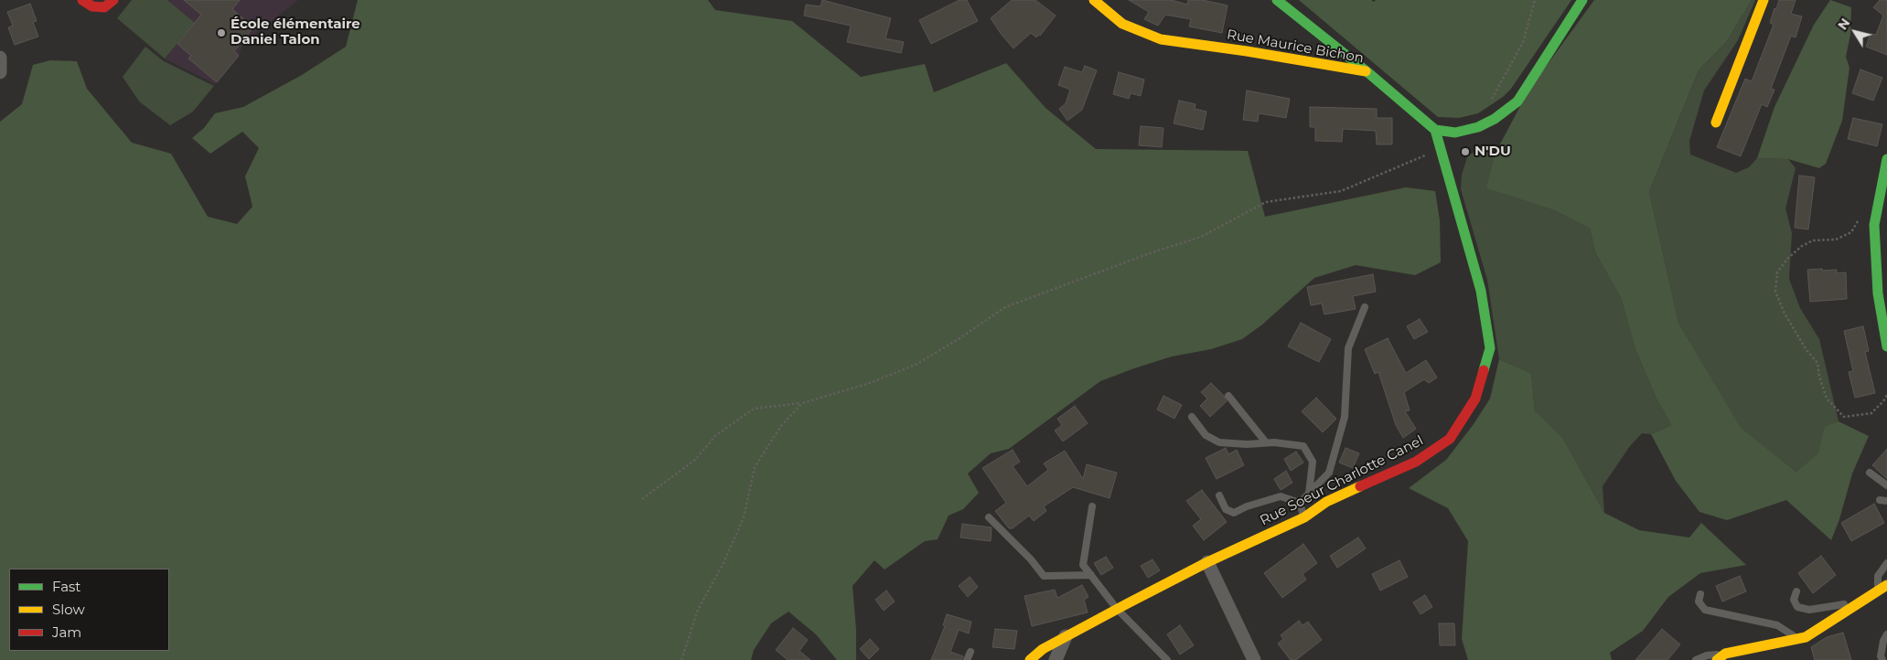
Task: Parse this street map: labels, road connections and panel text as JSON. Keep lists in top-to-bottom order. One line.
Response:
{"streets":{"street":["Rue Maurice Bichon","Rue Soeur Charlotte Canel"]},"crossings":[["Rue Maurice Bichon","Rue Soeur Charlotte Canel"]],"places":["École élémentaire Daniel Talon","N'DU"],"legend":["Fast","Slow","Jam"],"north":"top left"}
